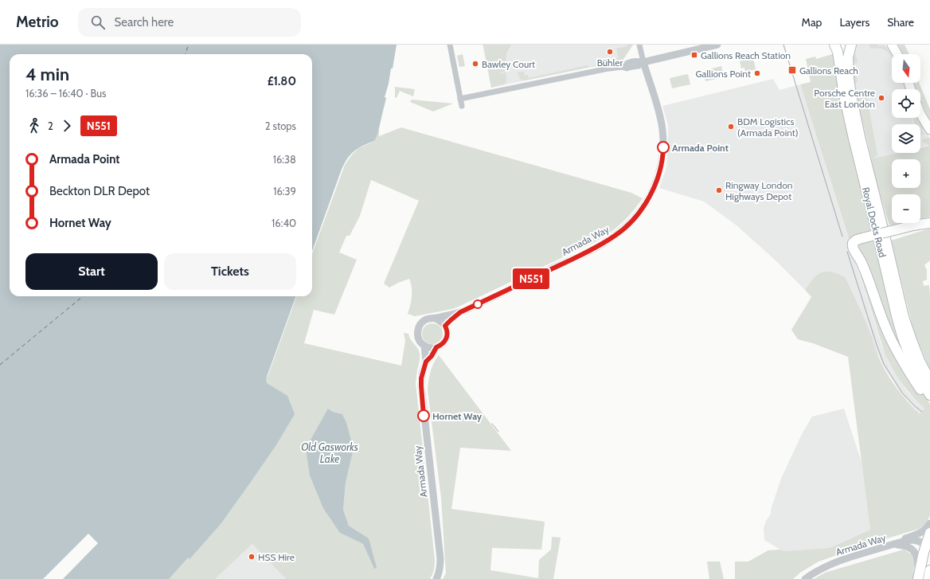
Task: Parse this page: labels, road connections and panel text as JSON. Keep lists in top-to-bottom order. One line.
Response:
{"streets":{"highway":["Royal Docks Road"],"street":["Armada Way"]},"water":["Old Gasworks Lake"],"places":{"other":["Bühler","Bawley Court","Gallions Point","Porsche Centre East London","BDM Logistics (Armada Point)","Armada Point","Ringway London Highways Depot","Hornet Way","HSS Hire"],"transit":["Gallions Reach Station","Gallions Reach"]},"lines":["bus line N551"],"north":"bottom","page":{"header":"Metrio","search":"Search here","nav":["Map","Layers","Share"],"on_map":"N551","map_buttons":["+","−"],"heading":["4 min","16:36 – 16:40 · Bus","£1.80"],"legs":["2","N551","2 stops"],"list":[{"name":"Armada Point","value":"16:38"},{"name":"Beckton DLR Depot","value":"16:39"},{"name":"Hornet Way","value":"16:40"}],"buttons":["Start","Tickets"]}}
